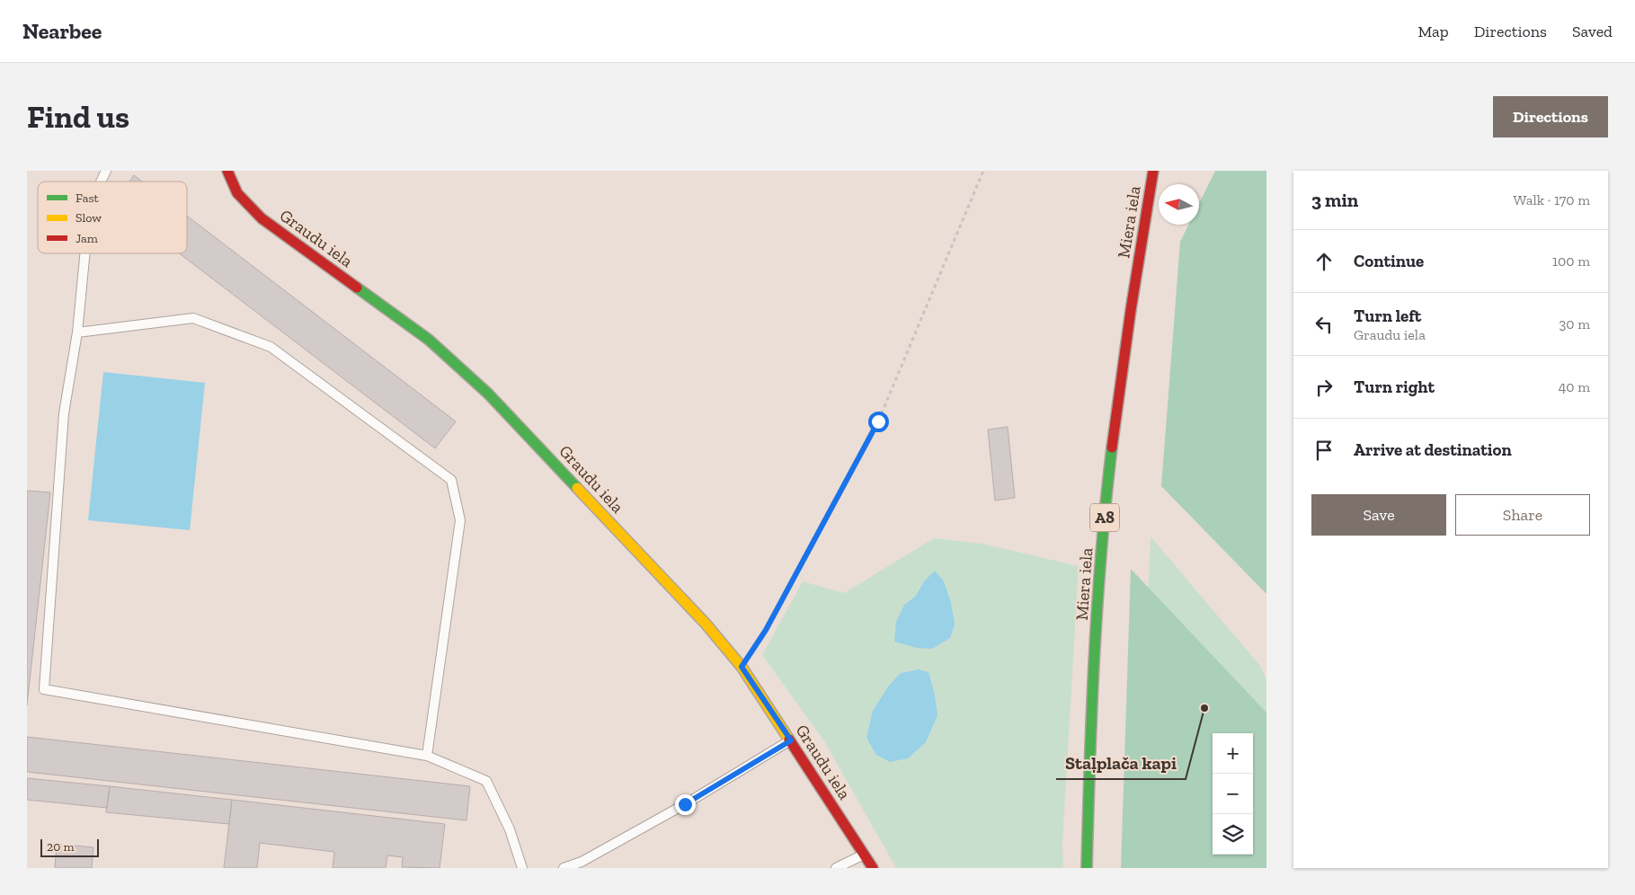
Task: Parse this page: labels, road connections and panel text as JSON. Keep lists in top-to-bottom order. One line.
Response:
{"streets":{"main road":["Miera iela","Graudu iela","A8"]},"places":["Staļplača kapi"],"legend":["Fast","Slow","Jam"],"scale_bar":"20 m","north":"left","page":{"header":"Nearbee","nav":["Map","Directions","Saved"],"buttons":["Directions",["Save","Share"]],"title":"Find us","heading":["3 min","Walk · 170 m"],"list":[["Continue","100 m"],["Turn left","Graudu iela","30 m"],["Turn right","40 m"],"Arrive at destination"],"map_buttons":["+","−"],"scale":"20 m"}}
